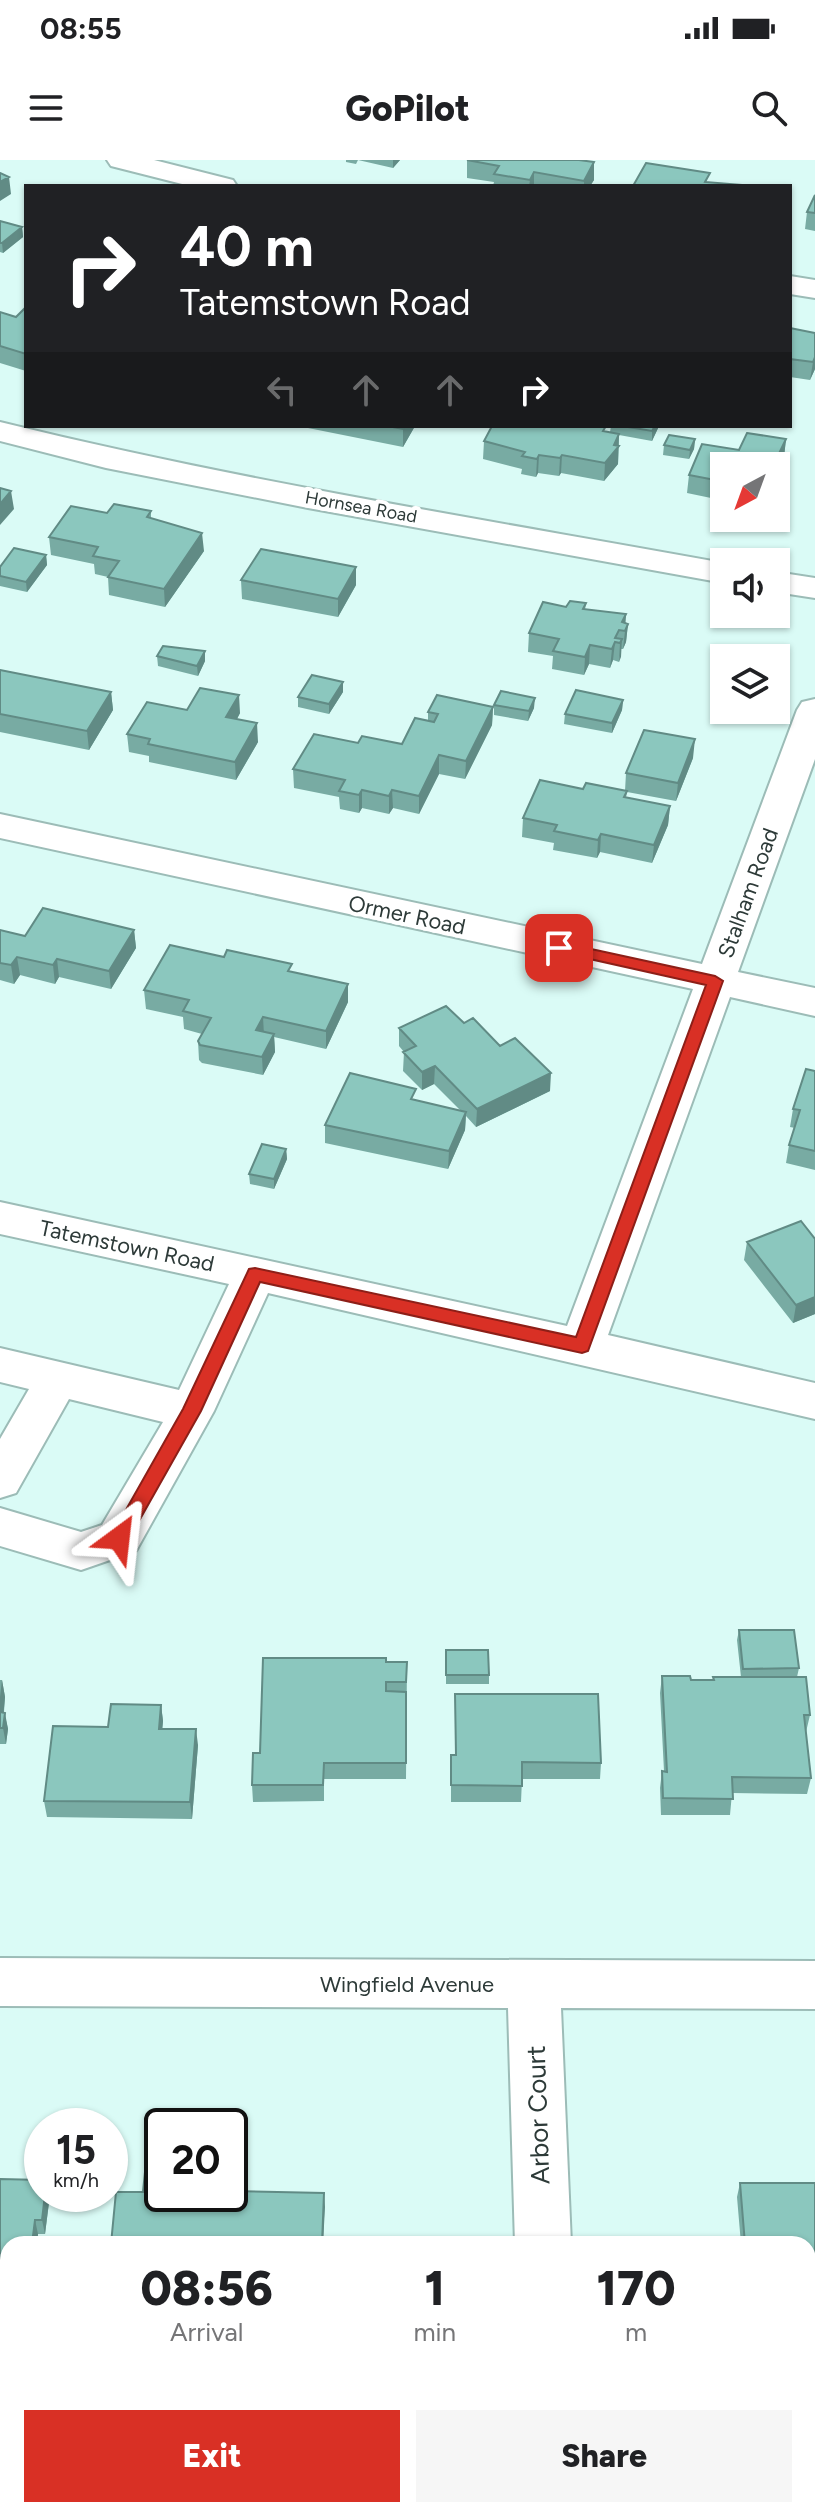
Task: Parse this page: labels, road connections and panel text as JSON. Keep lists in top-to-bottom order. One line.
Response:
{"streets":{"street":["Hornsea Road","Stalham Road","Ormer Road","Tatemstown Road","Wingfield Avenue","Arbor Court"]},"crossings":[["Stalham Road","Ormer Road"],["Stalham Road","Tatemstown Road"],["Wingfield Avenue","Arbor Court"]],"north":"bottom left","page":{"status":"08:55","header":"GoPilot","turn":["40 m","Tatemstown Road"],"speed":"15 km/h","limit":"20","eta":["08:56","Arrival","1","min","170","m"],"buttons":["Exit","Share"]}}
